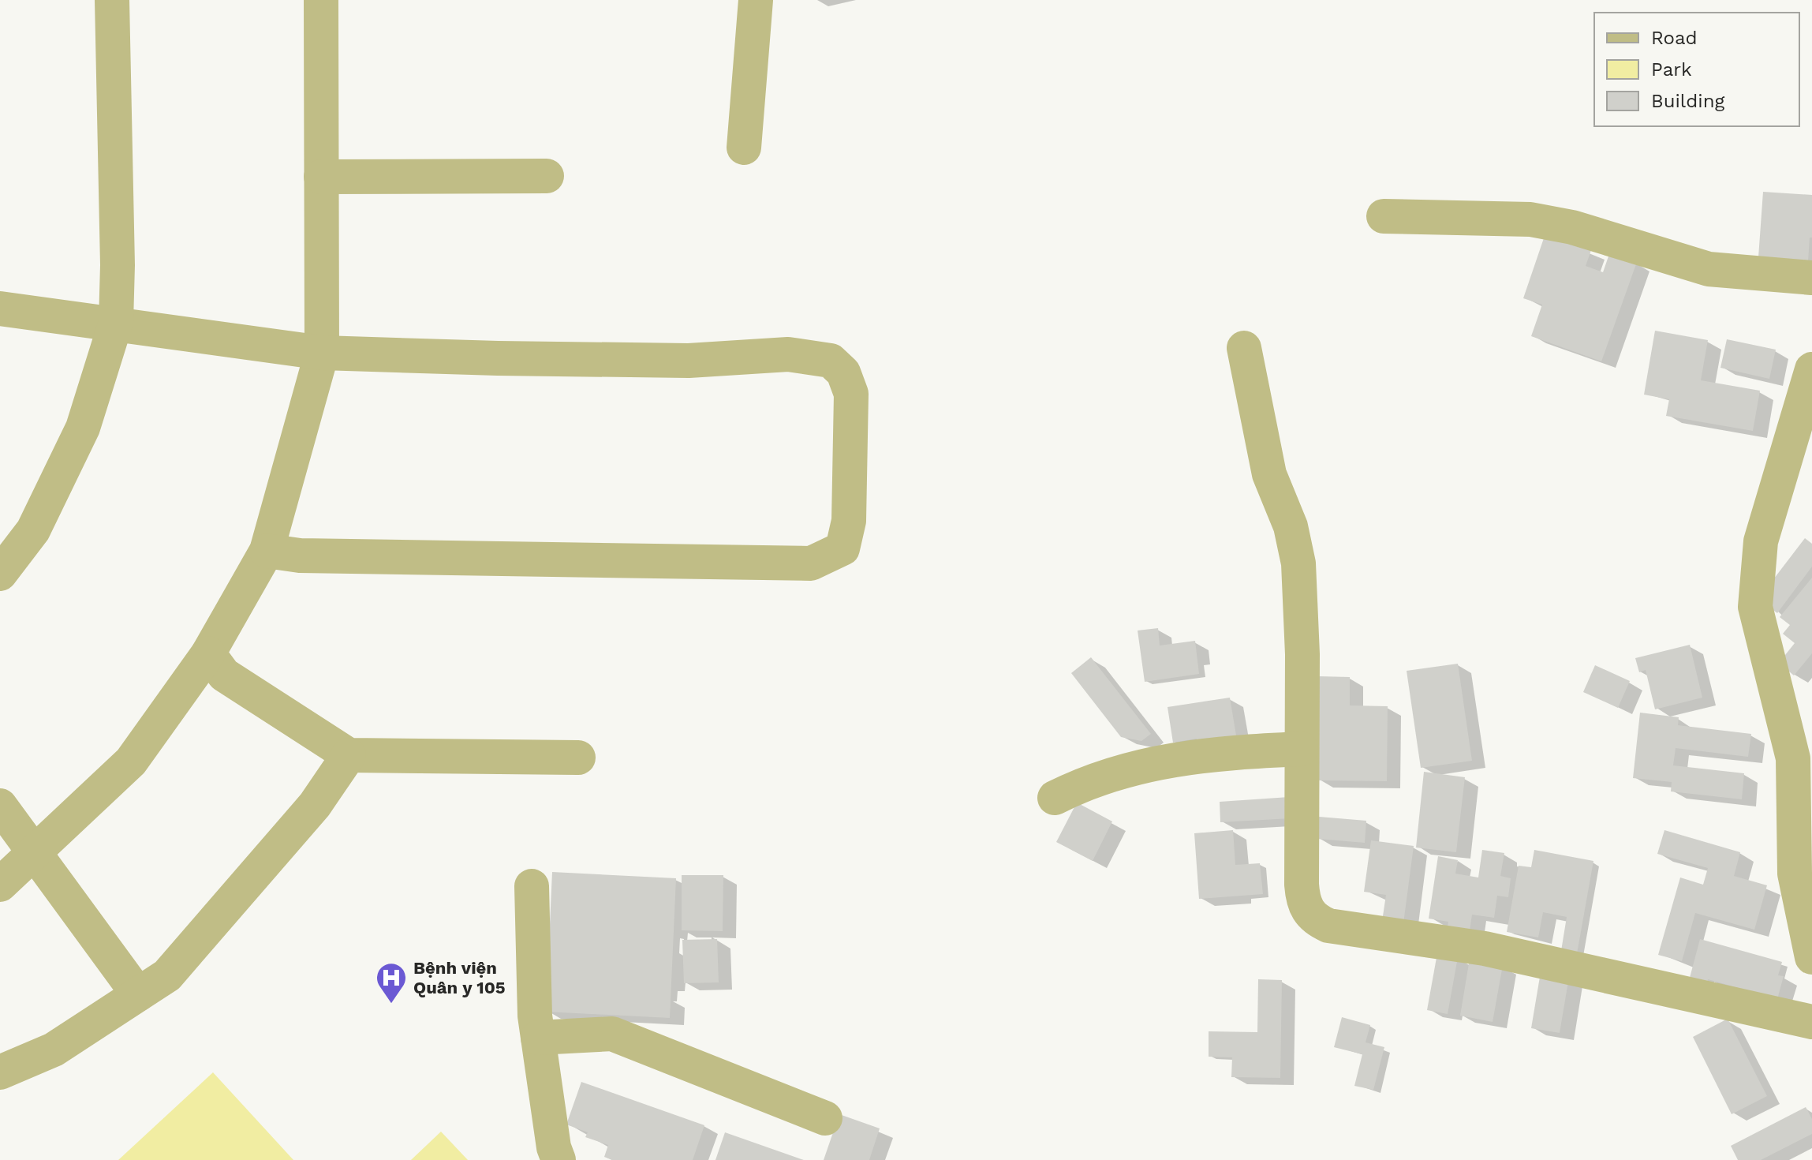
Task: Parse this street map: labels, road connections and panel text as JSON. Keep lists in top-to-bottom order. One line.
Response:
{"places":{"hospital":["Bệnh viện Quân y 105"]},"legend":["Road","Park","Building"]}
